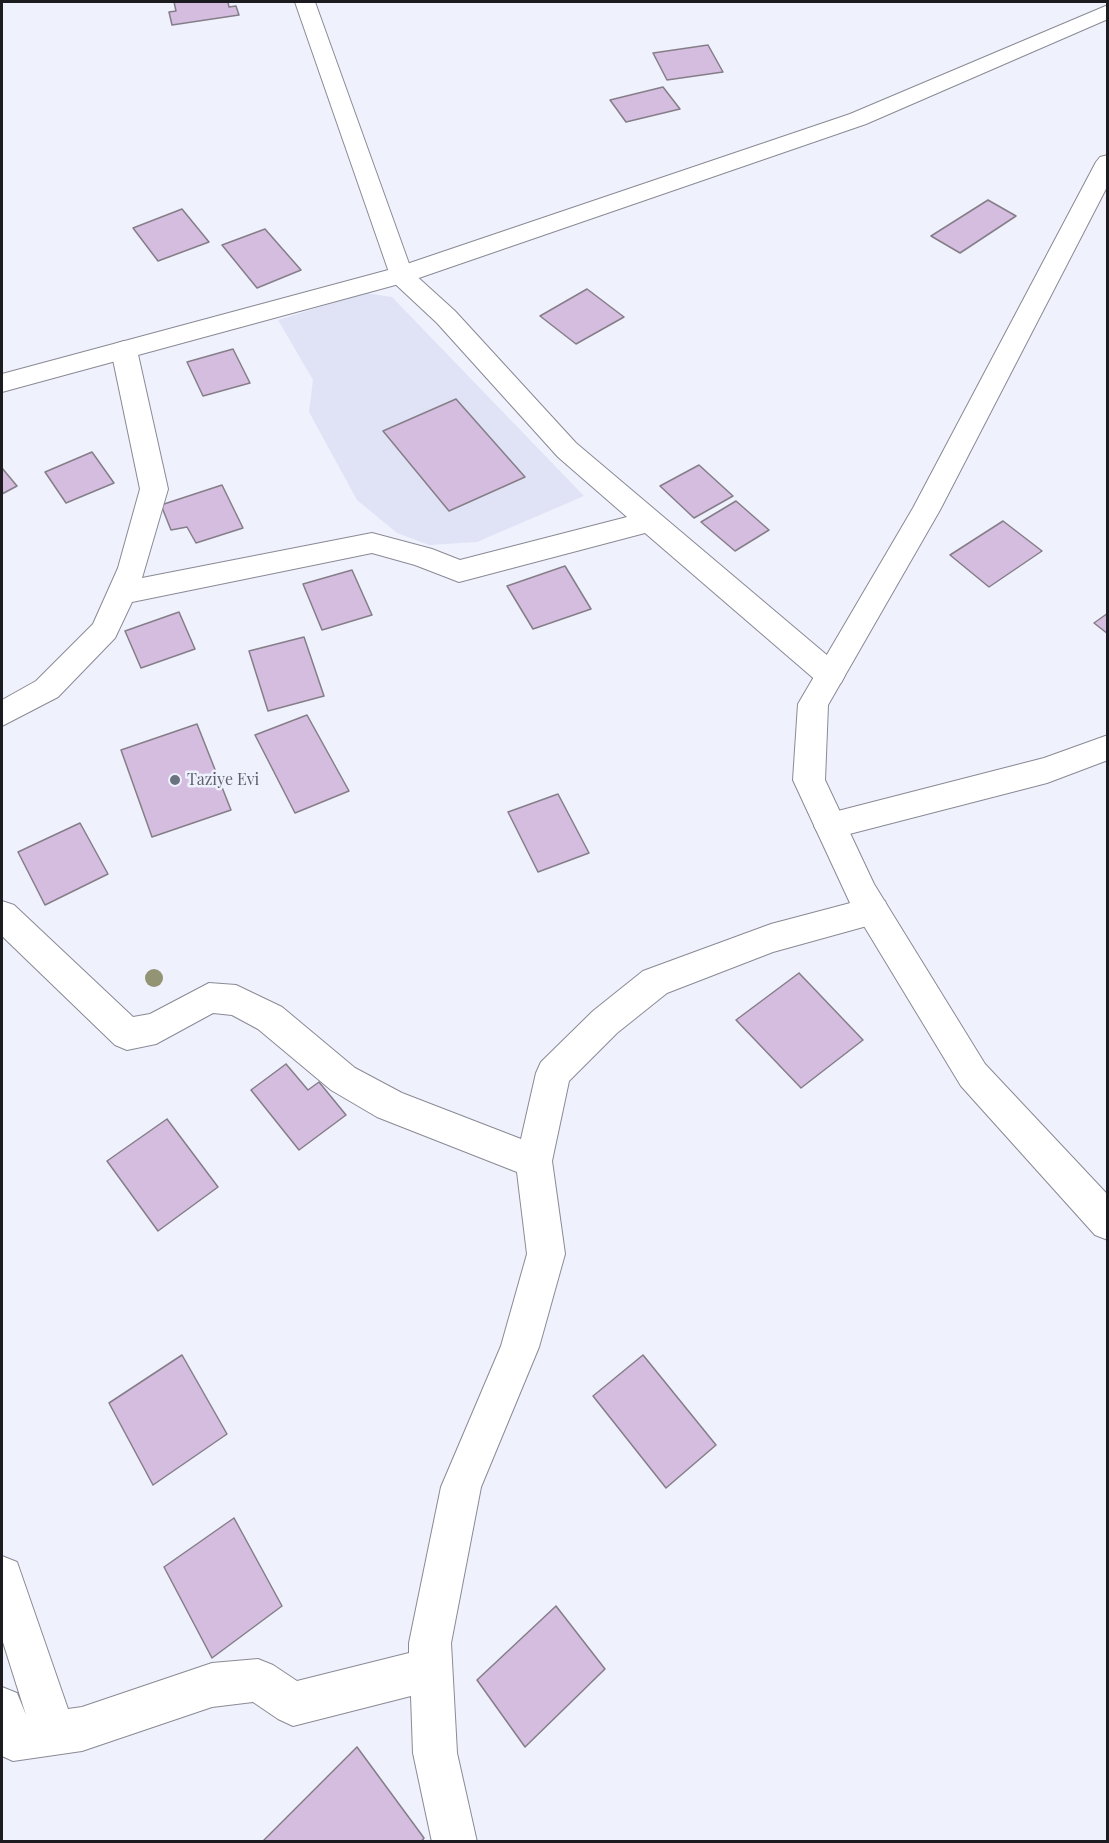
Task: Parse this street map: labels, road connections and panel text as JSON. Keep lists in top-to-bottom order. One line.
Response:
{"places":["Taziye Evi"]}
